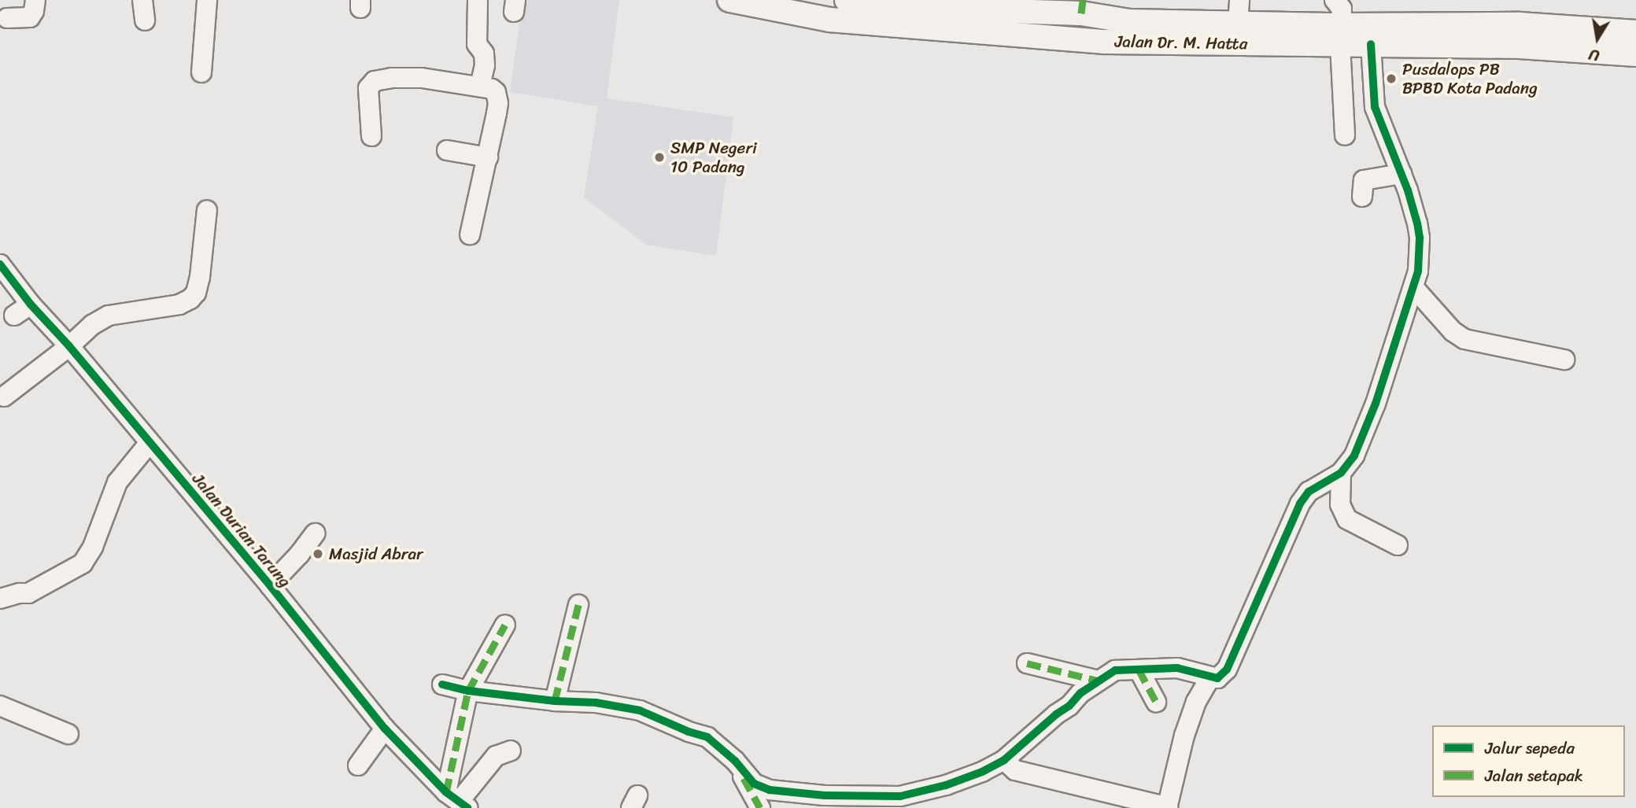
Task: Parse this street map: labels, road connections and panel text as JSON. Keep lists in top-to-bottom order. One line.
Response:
{"streets":{"main road":["Jalan Dr. M. Hatta"],"street":["Jalan Durian Tarung"]},"places":["Pusdalops PB BPBD Kota Padang","SMP Negeri 10 Padang","Masjid Abrar"],"legend":["Jalur sepeda","Jalan setapak"],"north":"bottom"}
